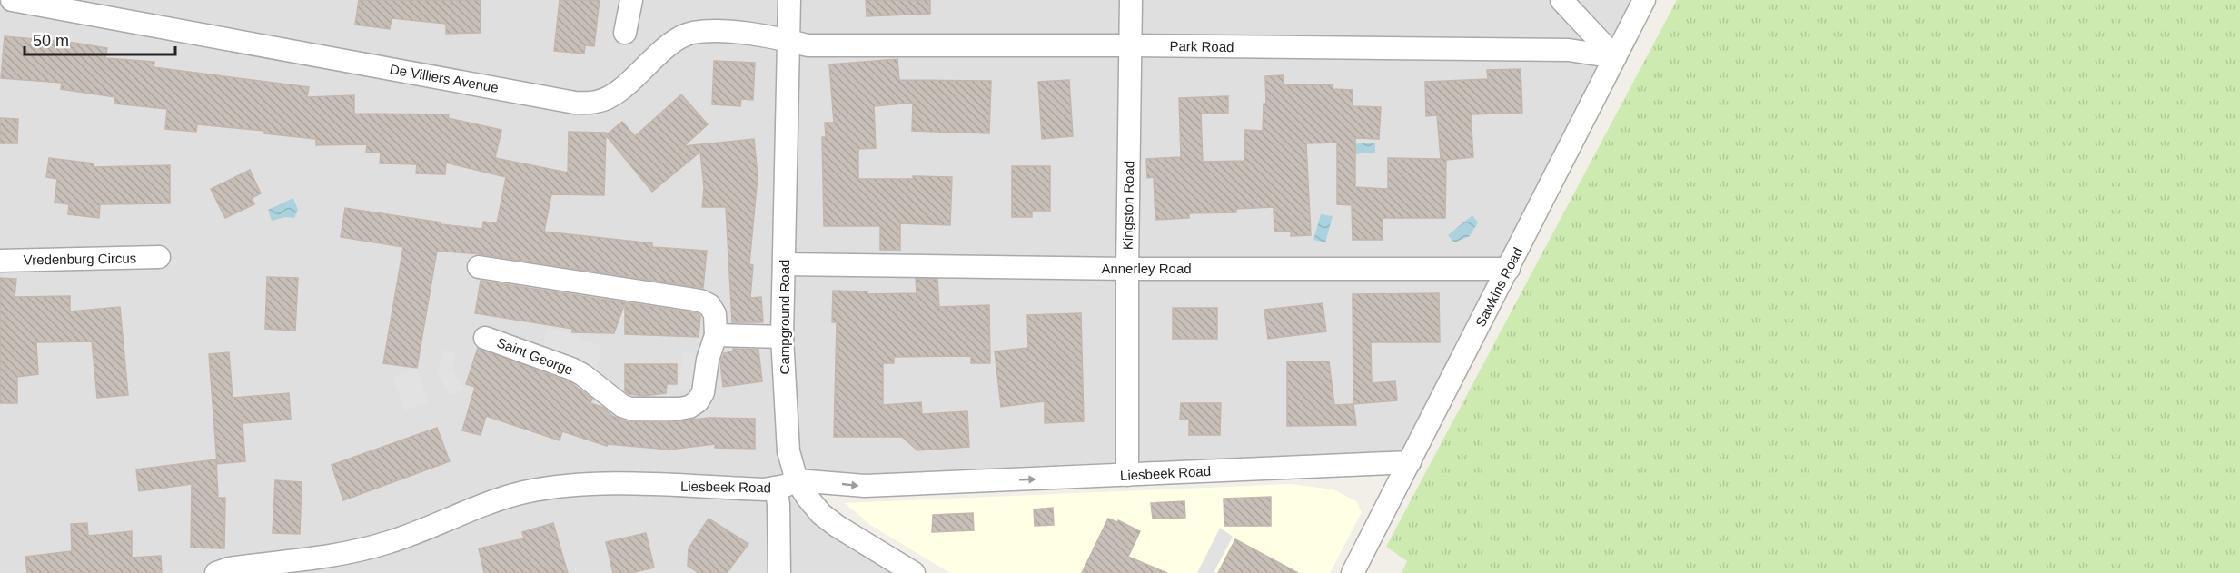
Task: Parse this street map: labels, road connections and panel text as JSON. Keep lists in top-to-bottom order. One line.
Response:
{"streets":{"street":["Park Road","De Villiers Avenue","Kingston Road","Vredenburg Circus","Annerley Road","Sawkins Road","Campground Road","Saint George","Liesbeek Road"]},"crossings":[["Park Road","De Villiers Avenue"],["Park Road","Kingston Road"],["Park Road","Sawkins Road"],["Park Road","Campground Road"],["De Villiers Avenue","Campground Road"],["Kingston Road","Annerley Road"],["Kingston Road","Liesbeek Road"],["Annerley Road","Sawkins Road"],["Annerley Road","Campground Road"],["Sawkins Road","Liesbeek Road"],["Campground Road","Liesbeek Road"]],"scale_bar":"50 m"}
